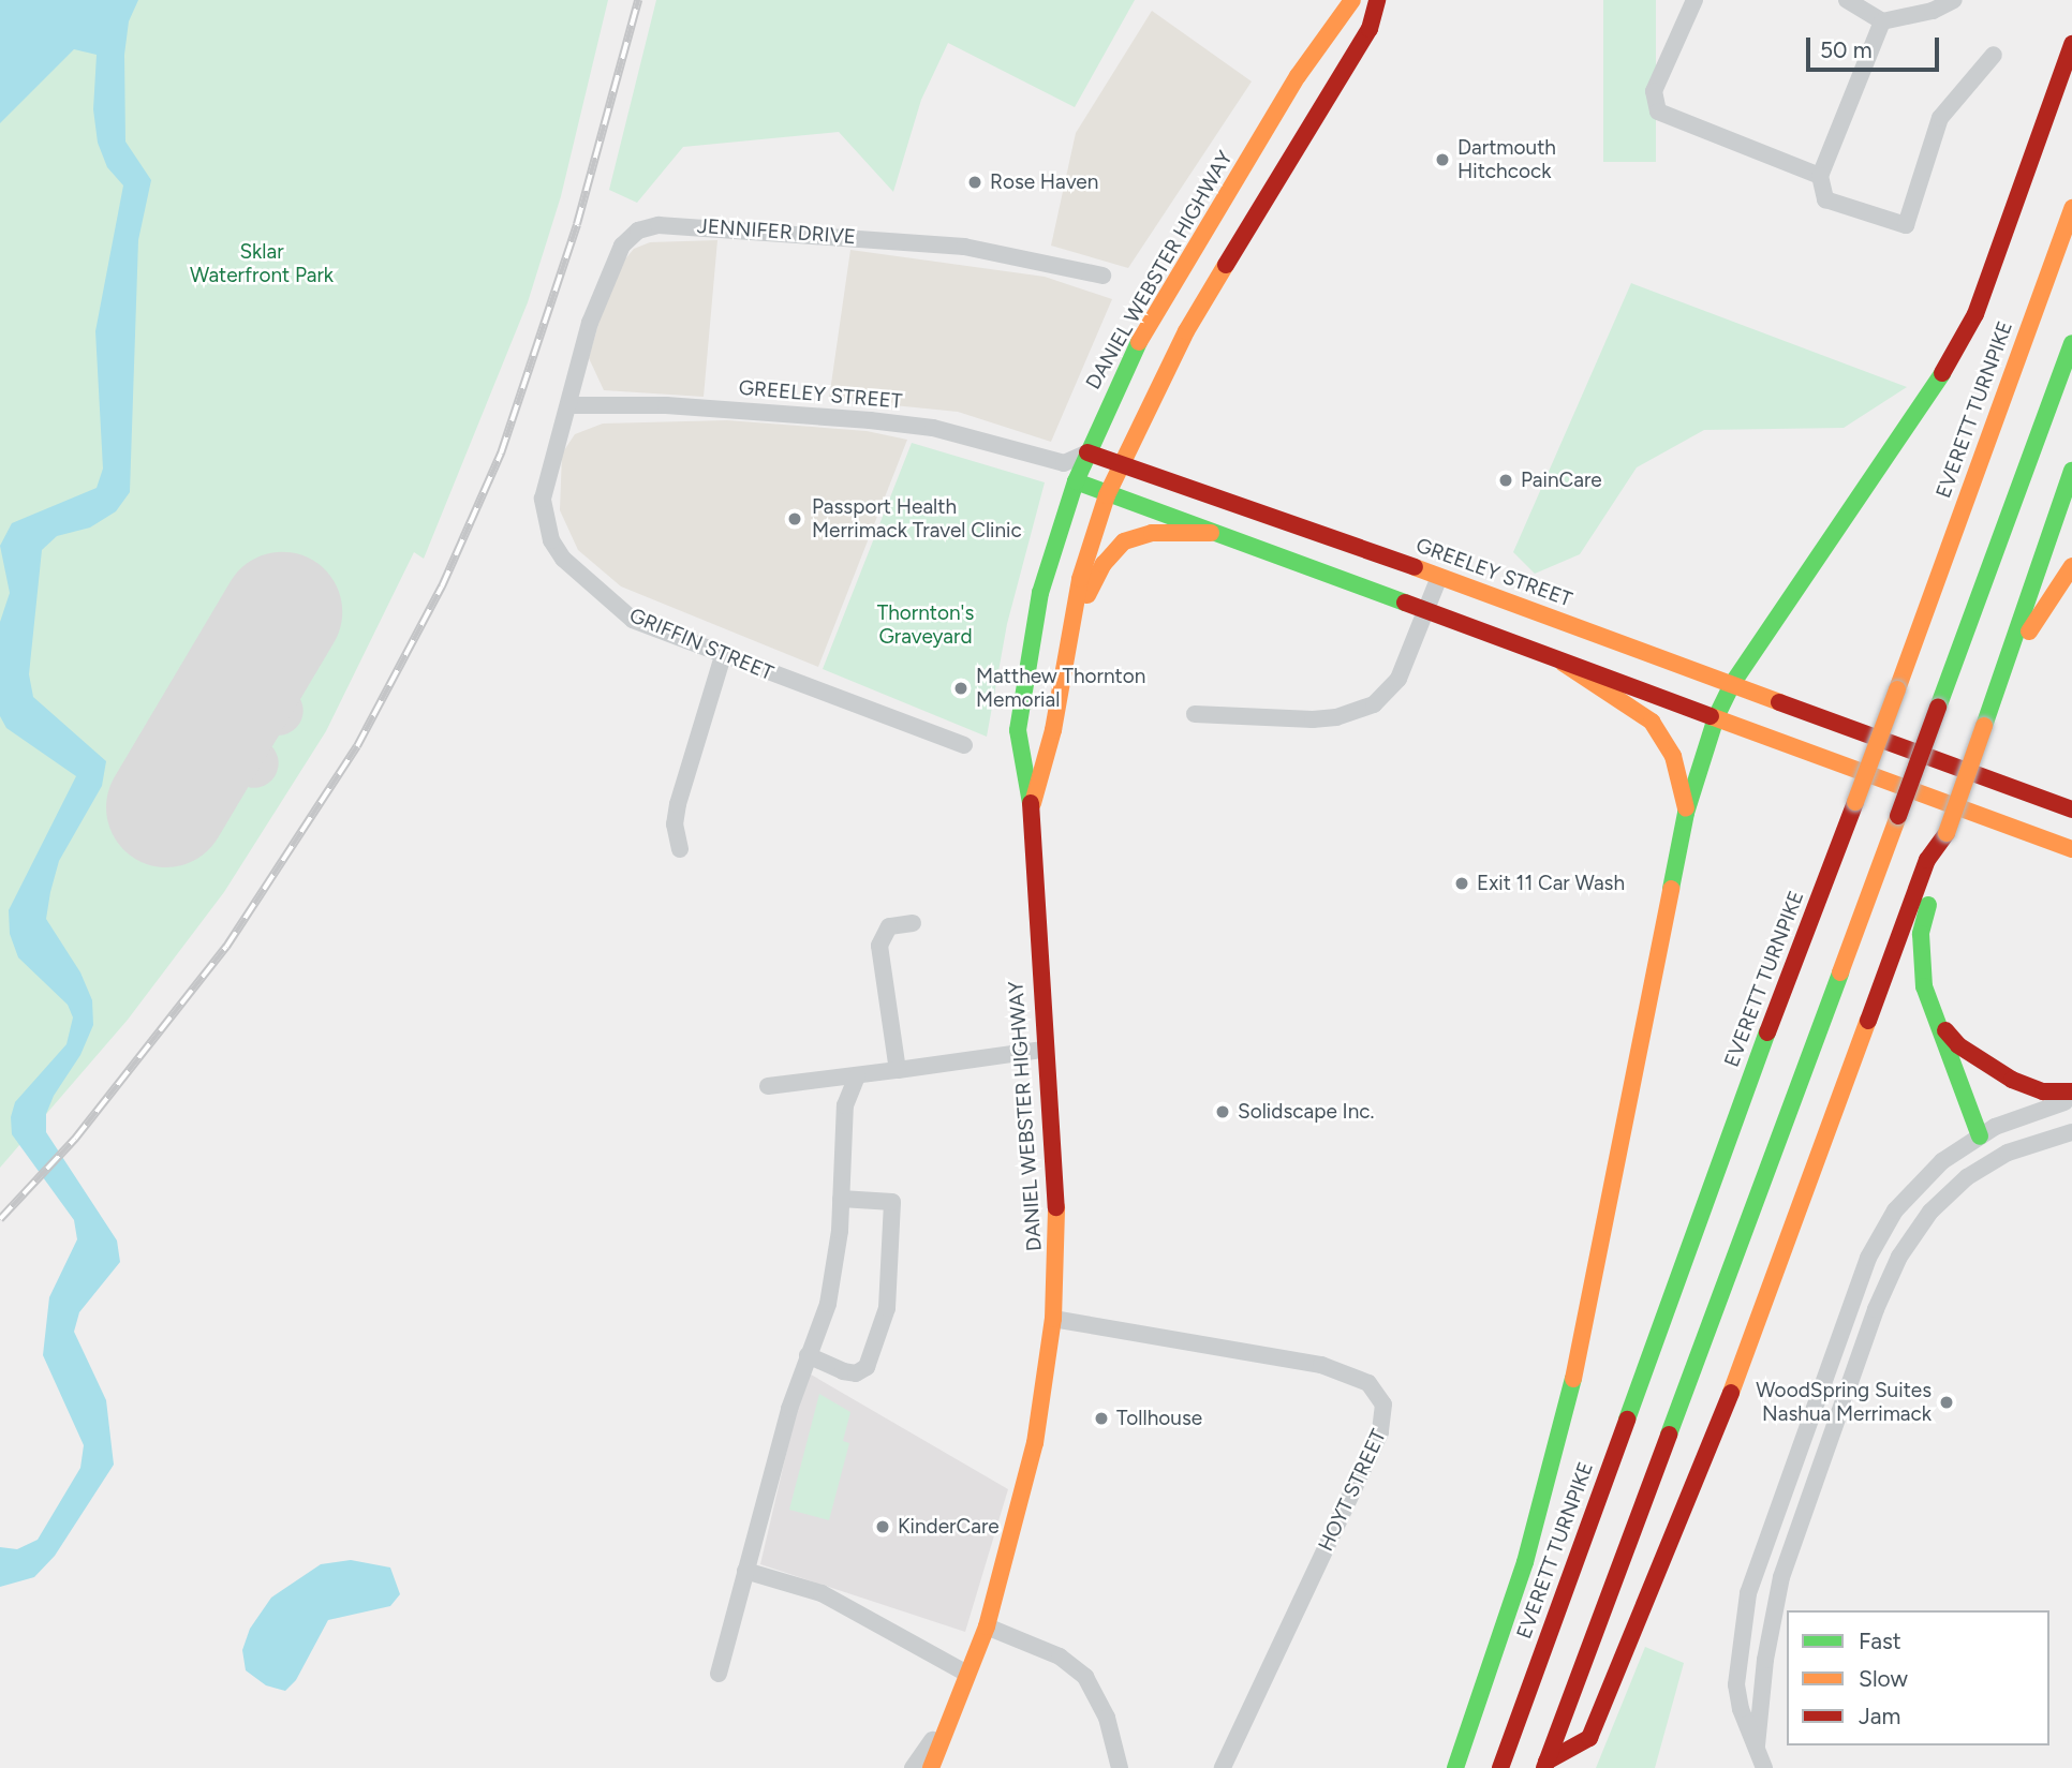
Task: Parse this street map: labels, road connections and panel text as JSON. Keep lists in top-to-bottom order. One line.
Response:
{"streets":{"main road":["DANIEL WEBSTER HIGHWAY","GREELEY STREET","EVERETT TURNPIKE"],"street":["JENNIFER DRIVE","GRIFFIN STREET","HOYT STREET"]},"crossings":[["JENNIFER DRIVE","GREELEY STREET"],["JENNIFER DRIVE","GRIFFIN STREET"],["DANIEL WEBSTER HIGHWAY","GREELEY STREET"],["DANIEL WEBSTER HIGHWAY","HOYT STREET"],["GREELEY STREET","GRIFFIN STREET"]],"parks":["Sklar Waterfront Park","Thornton's Graveyard"],"places":["Dartmouth Hitchcock","Rose Haven","PainCare","Passport Health Merrimack Travel Clinic","Matthew Thornton Memorial","Exit 11 Car Wash","Solidscape Inc.","WoodSpring Suites Nashua Merrimack","Tollhouse","KinderCare"],"legend":["Fast","Slow","Jam"],"scale_bar":"50 m"}
